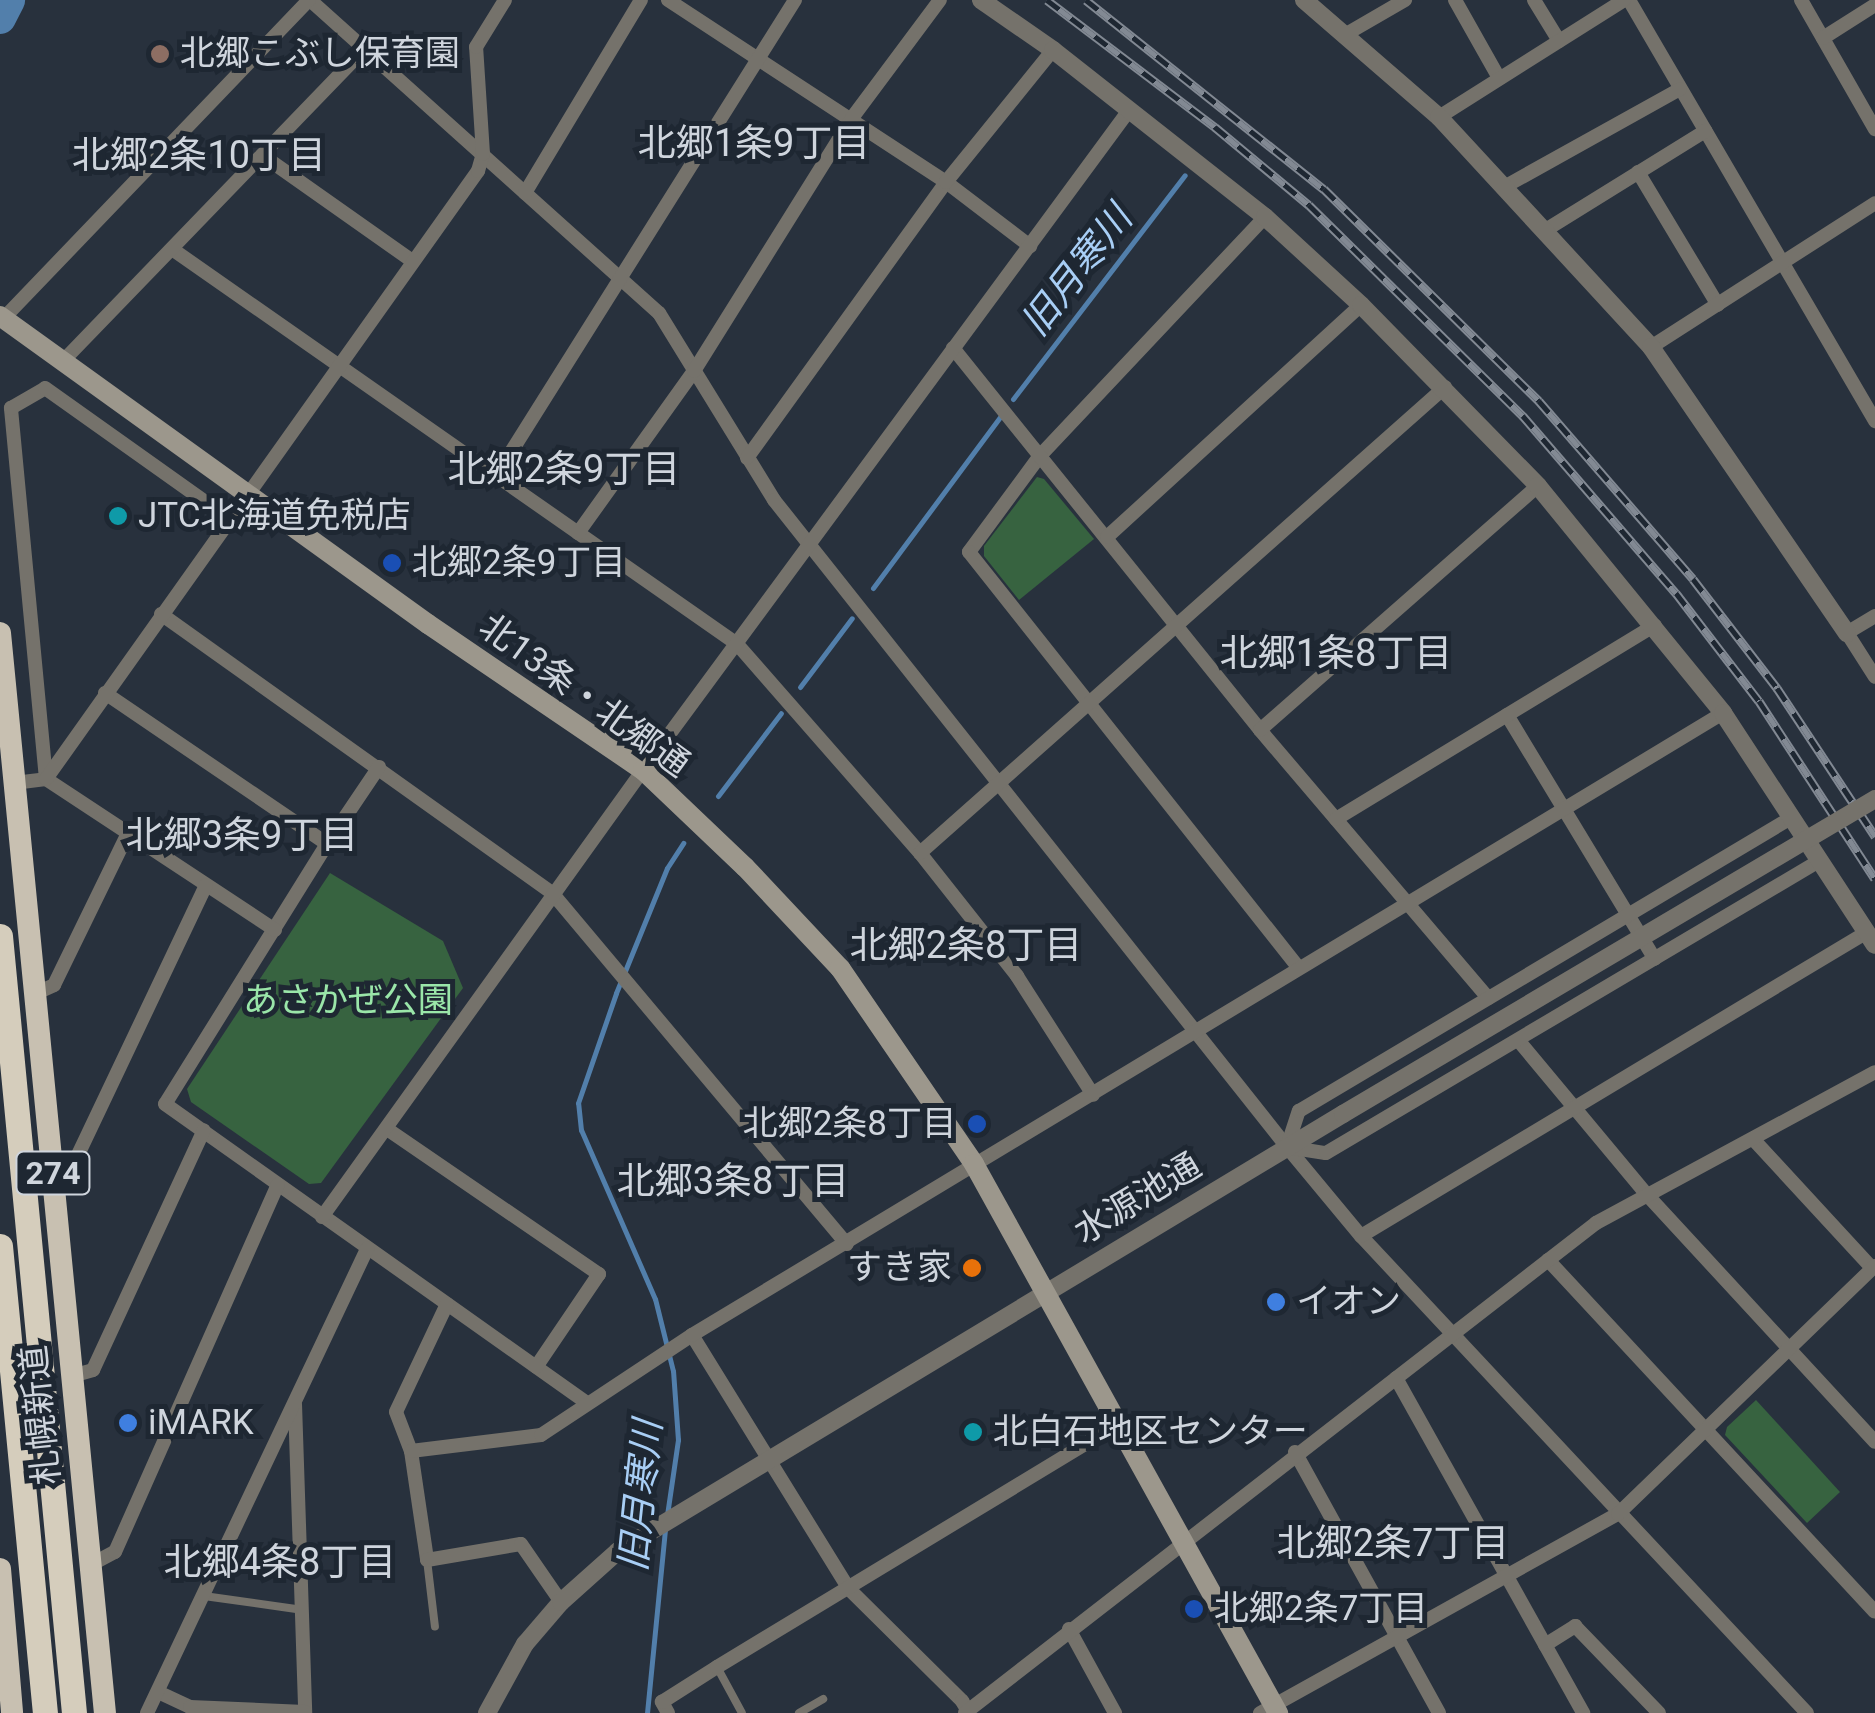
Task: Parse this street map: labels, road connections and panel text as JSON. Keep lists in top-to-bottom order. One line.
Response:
{"streets":{"highway":["274","札幌新道"],"main road":["北13条・北郷通"],"street":["水源池通"]},"crossings":[["北13条・北郷通","水源池通"]],"districts":["北郷1条9丁目","北郷2条10丁目","北郷2条9丁目","北郷1条8丁目","北郷3条9丁目","北郷2条8丁目","北郷3条8丁目","北郷2条7丁目","北郷4条8丁目"],"water":["旧月寒川"],"parks":["あさかぜ公園"],"places":["北郷こぶし保育園","JTC北海道免税店","北郷2条9丁目","北郷2条8丁目","すき家","イオン","iMARK","北白石地区センター","北郷2条7丁目"]}
